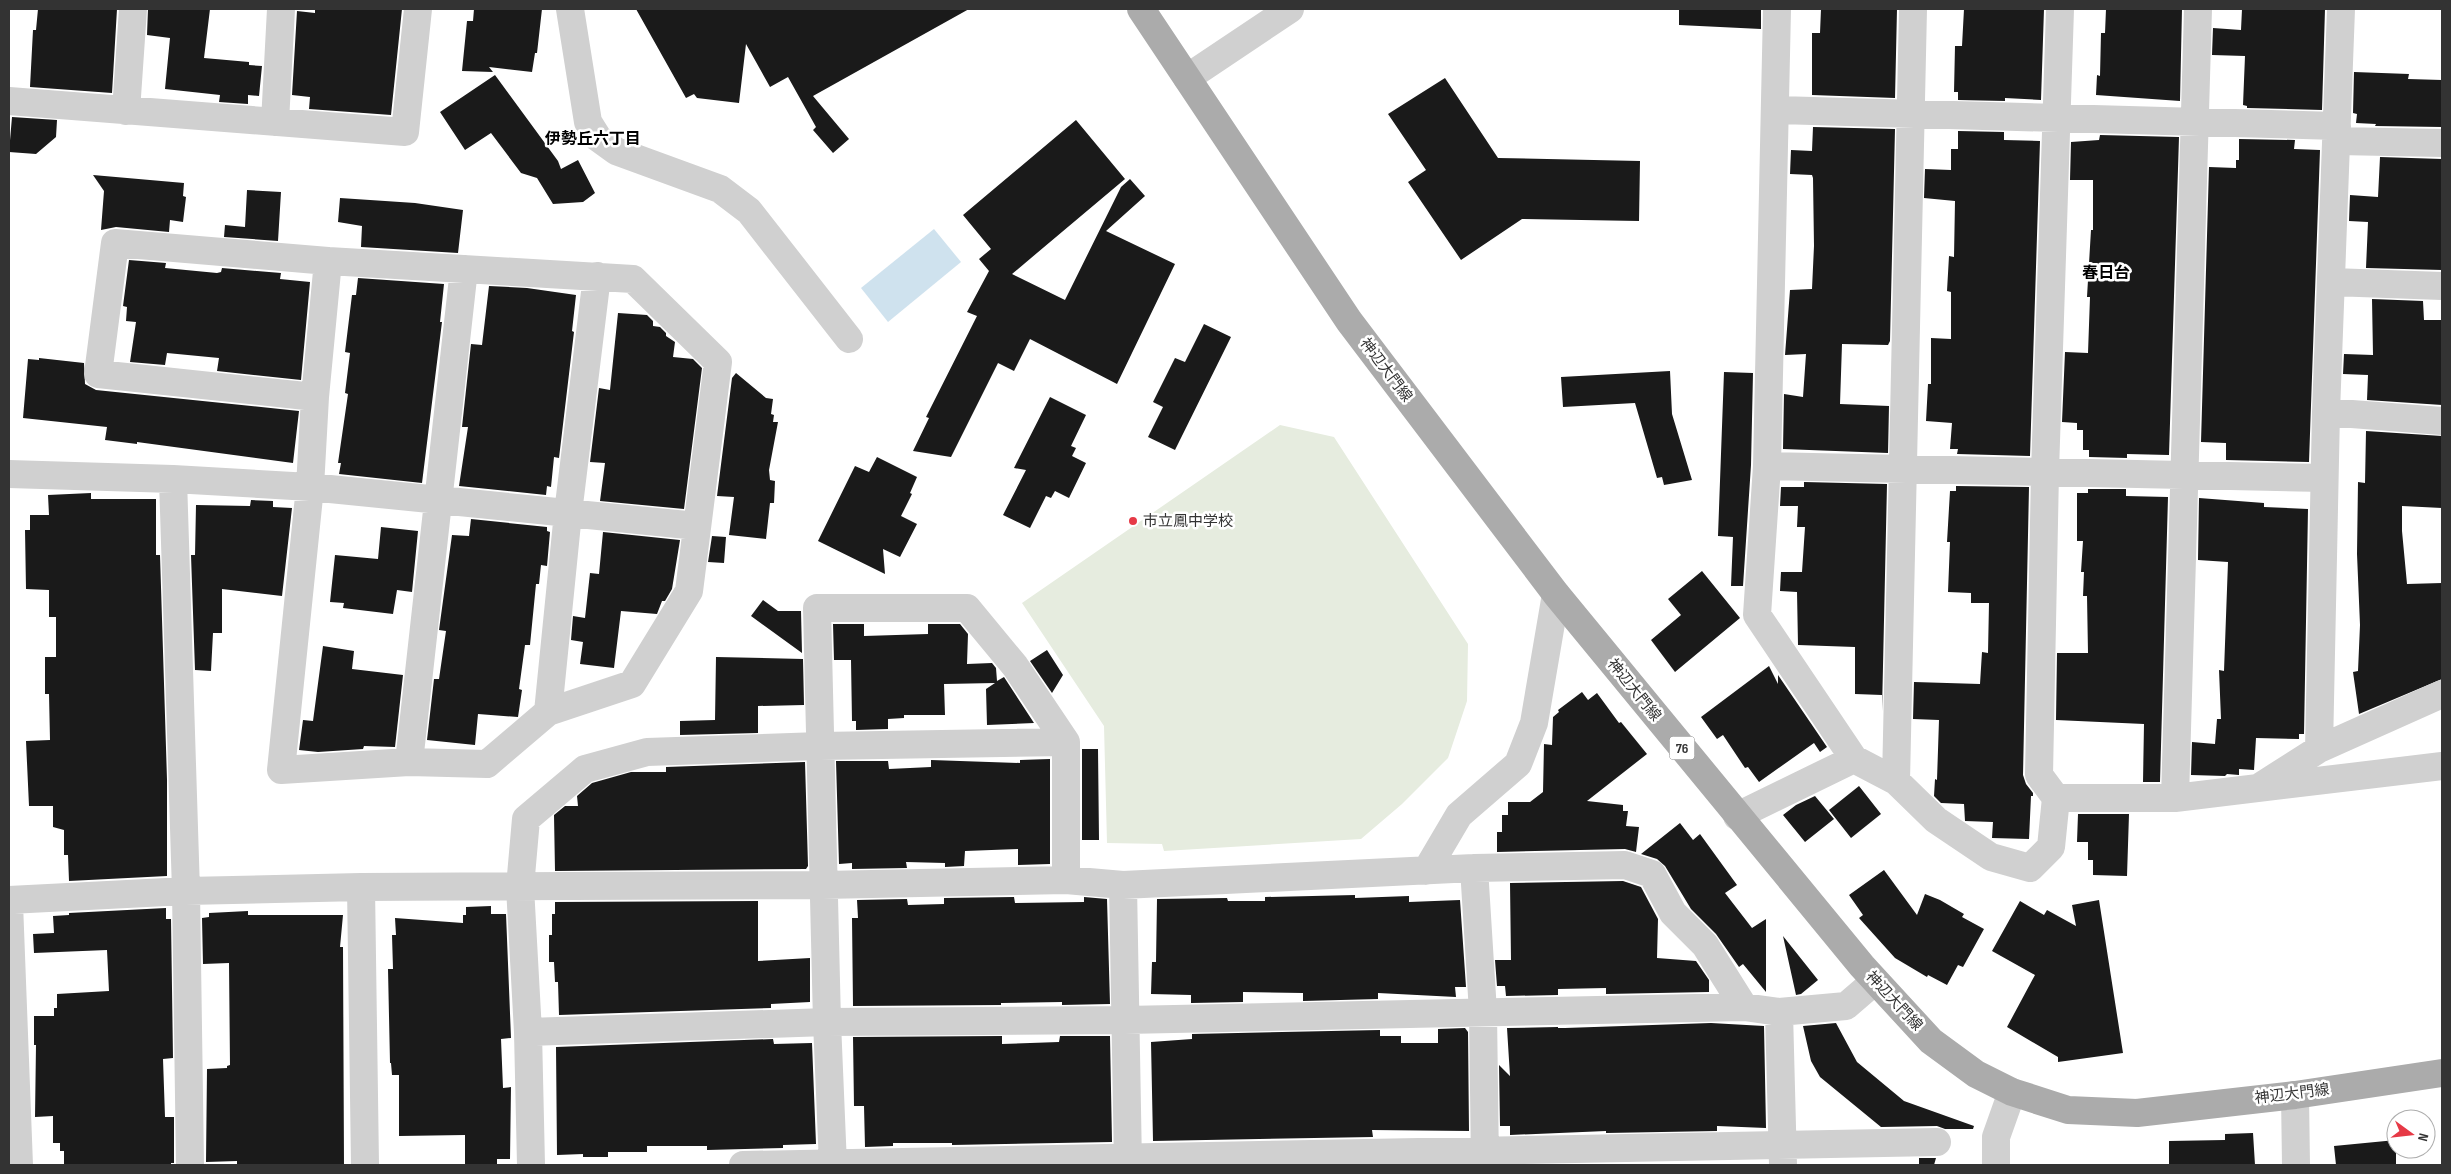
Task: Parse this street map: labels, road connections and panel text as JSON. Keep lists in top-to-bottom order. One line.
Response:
{"streets":{"main road":["神辺大門線","76"]},"districts":["伊勢丘六丁目","春日台"],"places":["市立鳳中学校"],"north":"right"}
